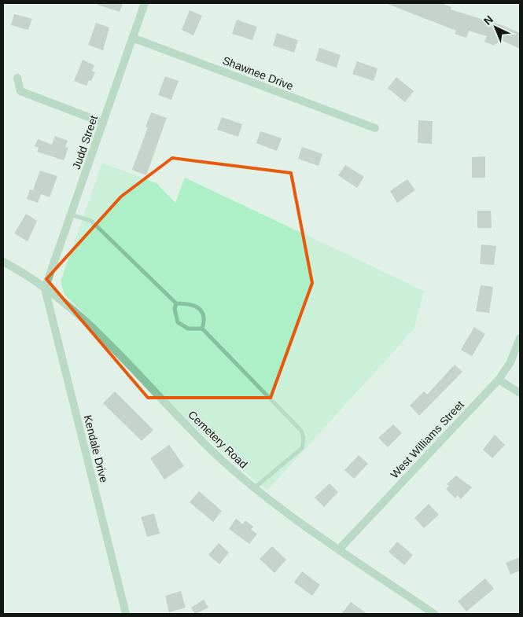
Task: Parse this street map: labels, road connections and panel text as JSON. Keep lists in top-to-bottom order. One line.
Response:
{"streets":{"street":["Shawnee Drive","Judd Street","Cemetery Road","West Williams Street","Kendale Drive"]},"crossings":[["Shawnee Drive","Judd Street"],["Judd Street","Cemetery Road"],["Judd Street","Kendale Drive"],["Cemetery Road","West Williams Street"],["Cemetery Road","Kendale Drive"]],"north":"top left"}
